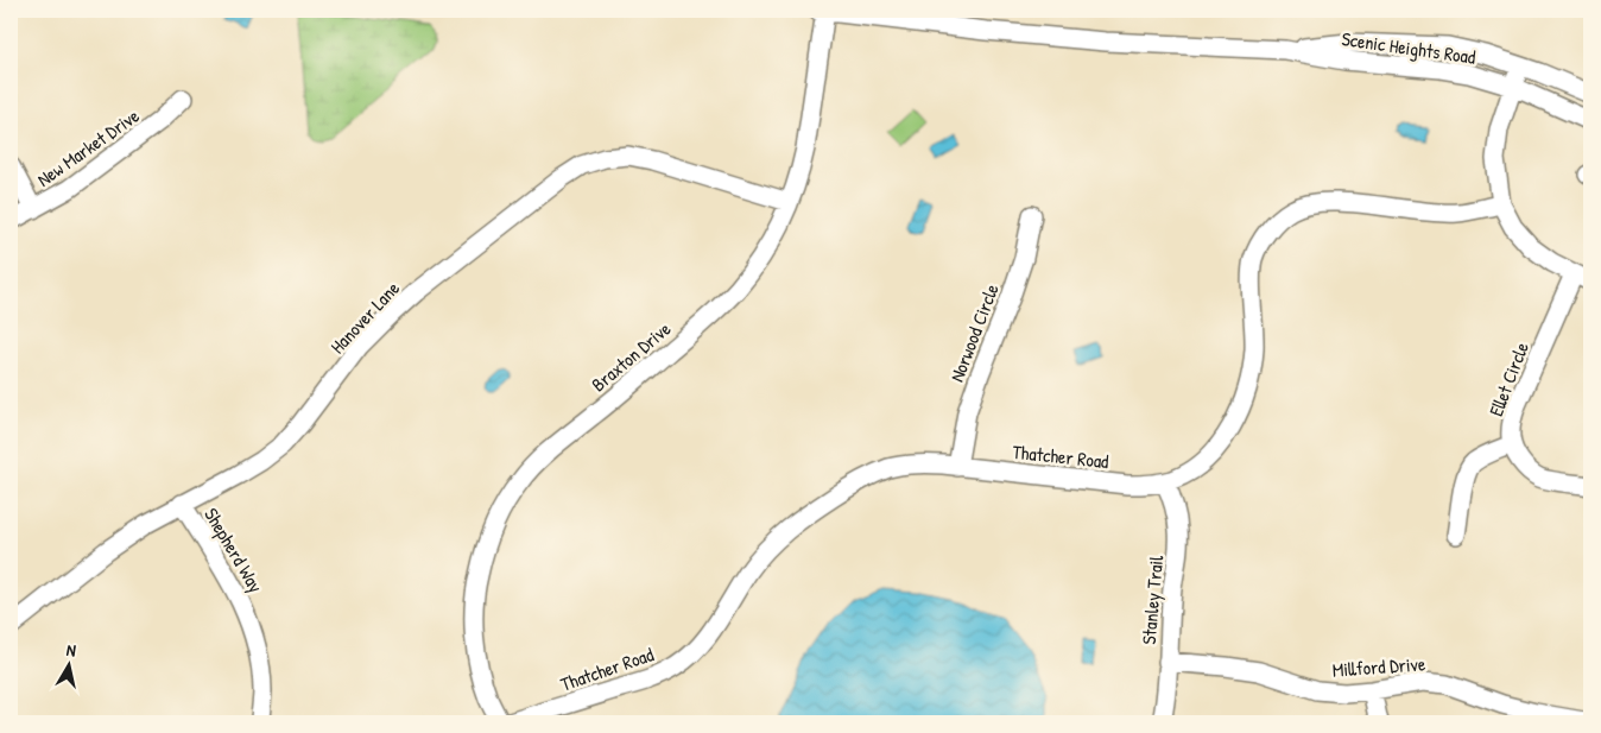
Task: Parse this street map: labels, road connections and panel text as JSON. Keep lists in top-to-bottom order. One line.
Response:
{"streets":{"street":["Scenic Heights Road","New Market Drive","Hanover Lane","Norwood Circle","Braxton Drive","Ellet Circle","Thatcher Road","Shepherd Way","Stanley Trail","Millford Drive"]},"crossings":[["Scenic Heights Road","Braxton Drive"],["Scenic Heights Road","Ellet Circle"],["Hanover Lane","Braxton Drive"],["Hanover Lane","Shepherd Way"],["Norwood Circle","Thatcher Road"],["Ellet Circle","Thatcher Road"],["Thatcher Road","Stanley Trail"],["Stanley Trail","Millford Drive"]],"north":"top"}
